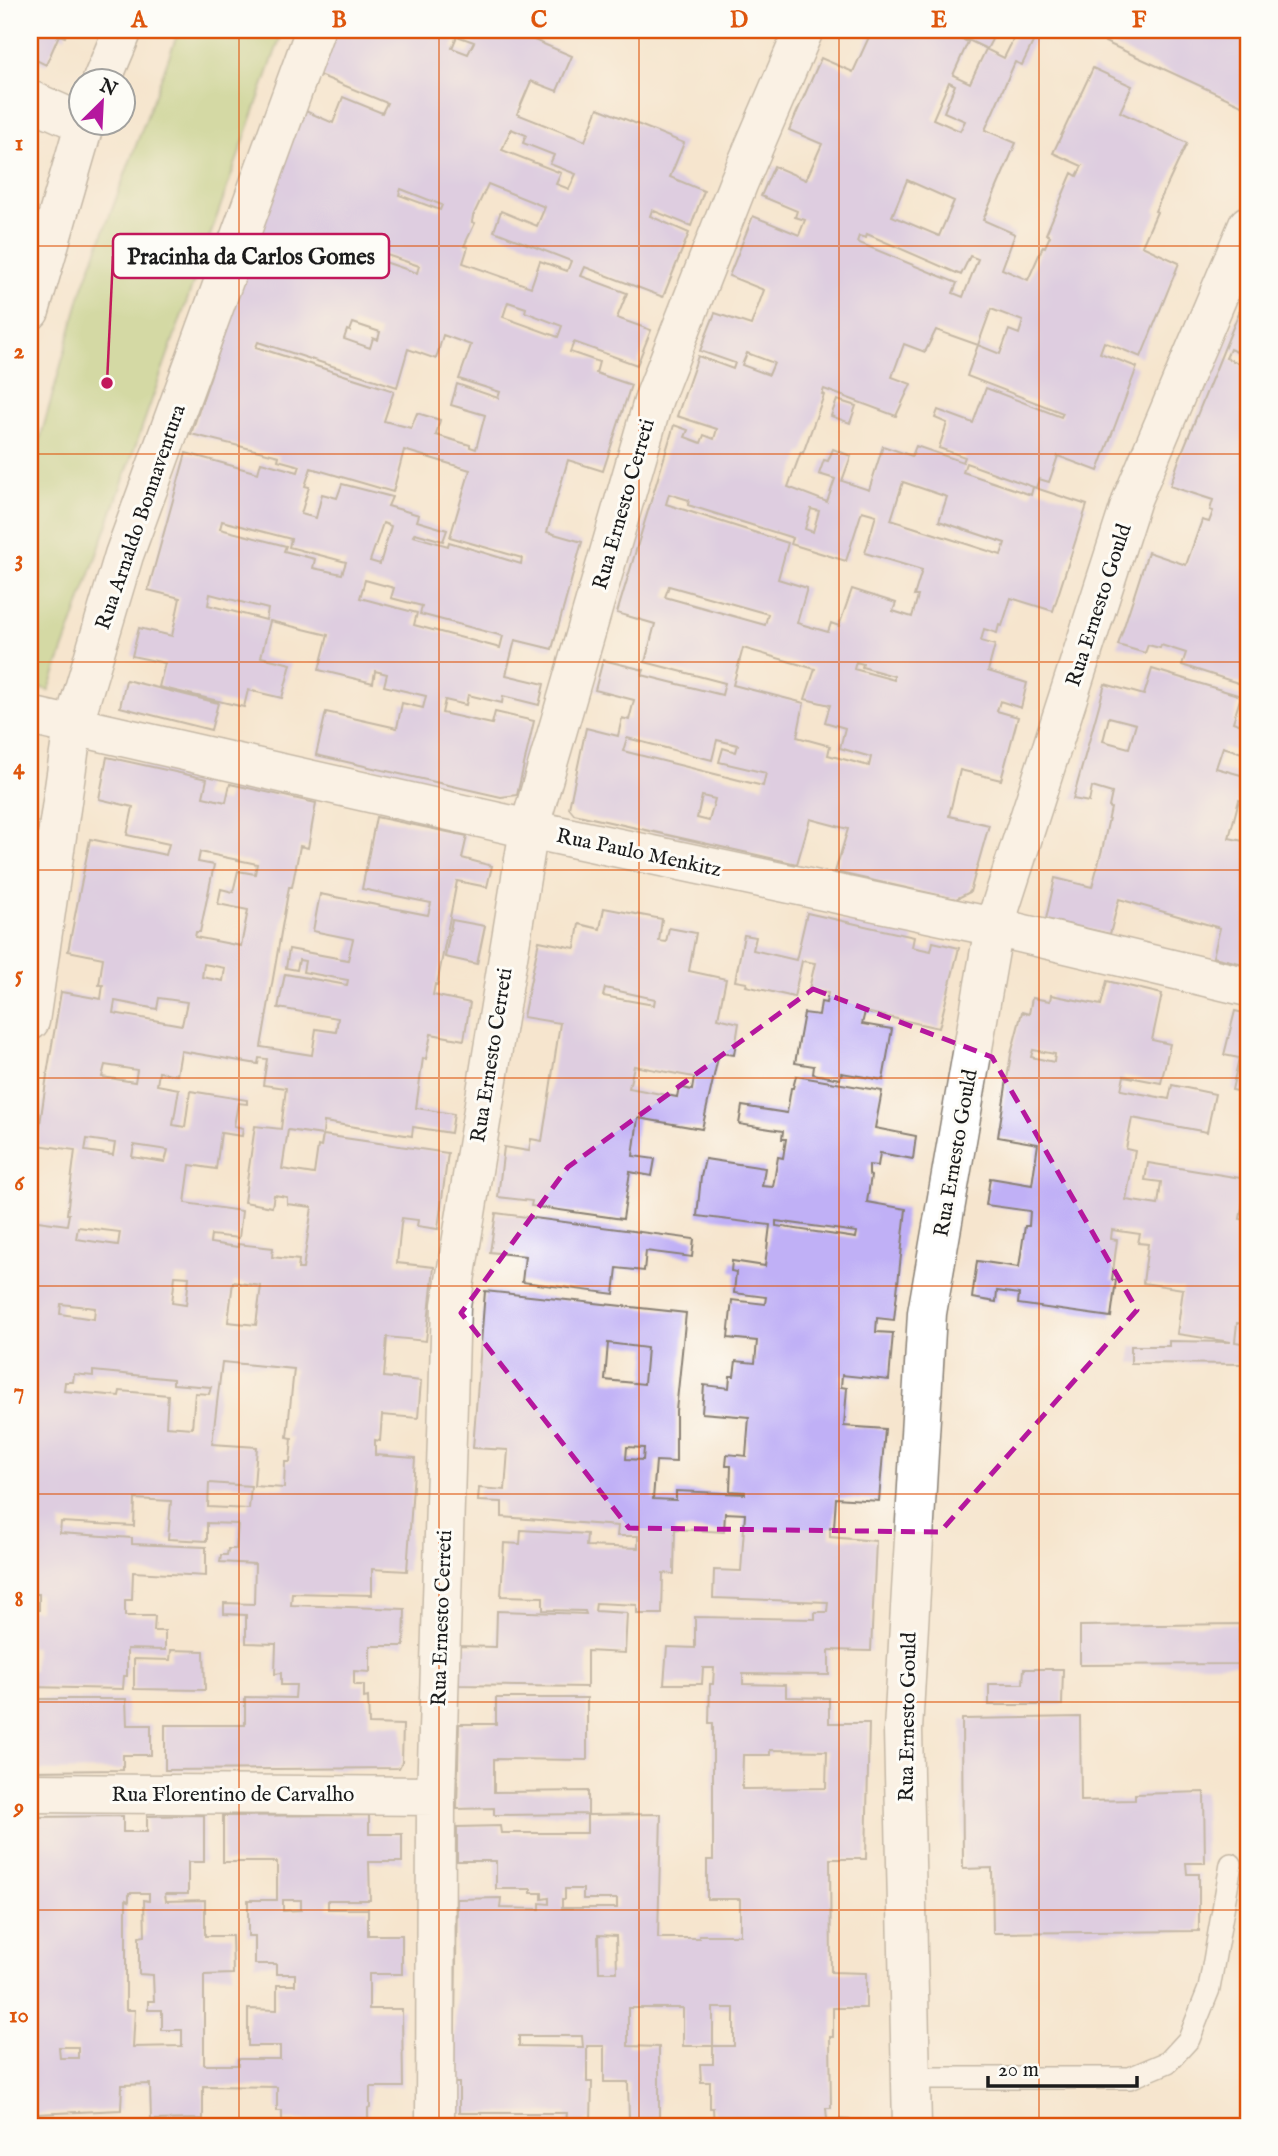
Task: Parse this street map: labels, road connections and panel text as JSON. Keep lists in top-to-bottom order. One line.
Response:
{"streets":{"street":["Rua Ernesto Cerreti","Rua Arnaldo Bonnaventura","Rua Ernesto Gould","Rua Paulo Menkitz","Rua Florentino de Carvalho"]},"crossings":[["Rua Ernesto Cerreti","Rua Paulo Menkitz"],["Rua Ernesto Cerreti","Rua Florentino de Carvalho"],["Rua Arnaldo Bonnaventura","Rua Paulo Menkitz"],["Rua Ernesto Gould","Rua Paulo Menkitz"]],"places":["Pracinha da Carlos Gomes"],"scale_bar":"20 m","north":"top right","grid":{"columns":["A","B","C","D","E","F"],"rows":["1","2","3","4","5","6","7","8","9","10"]}}
